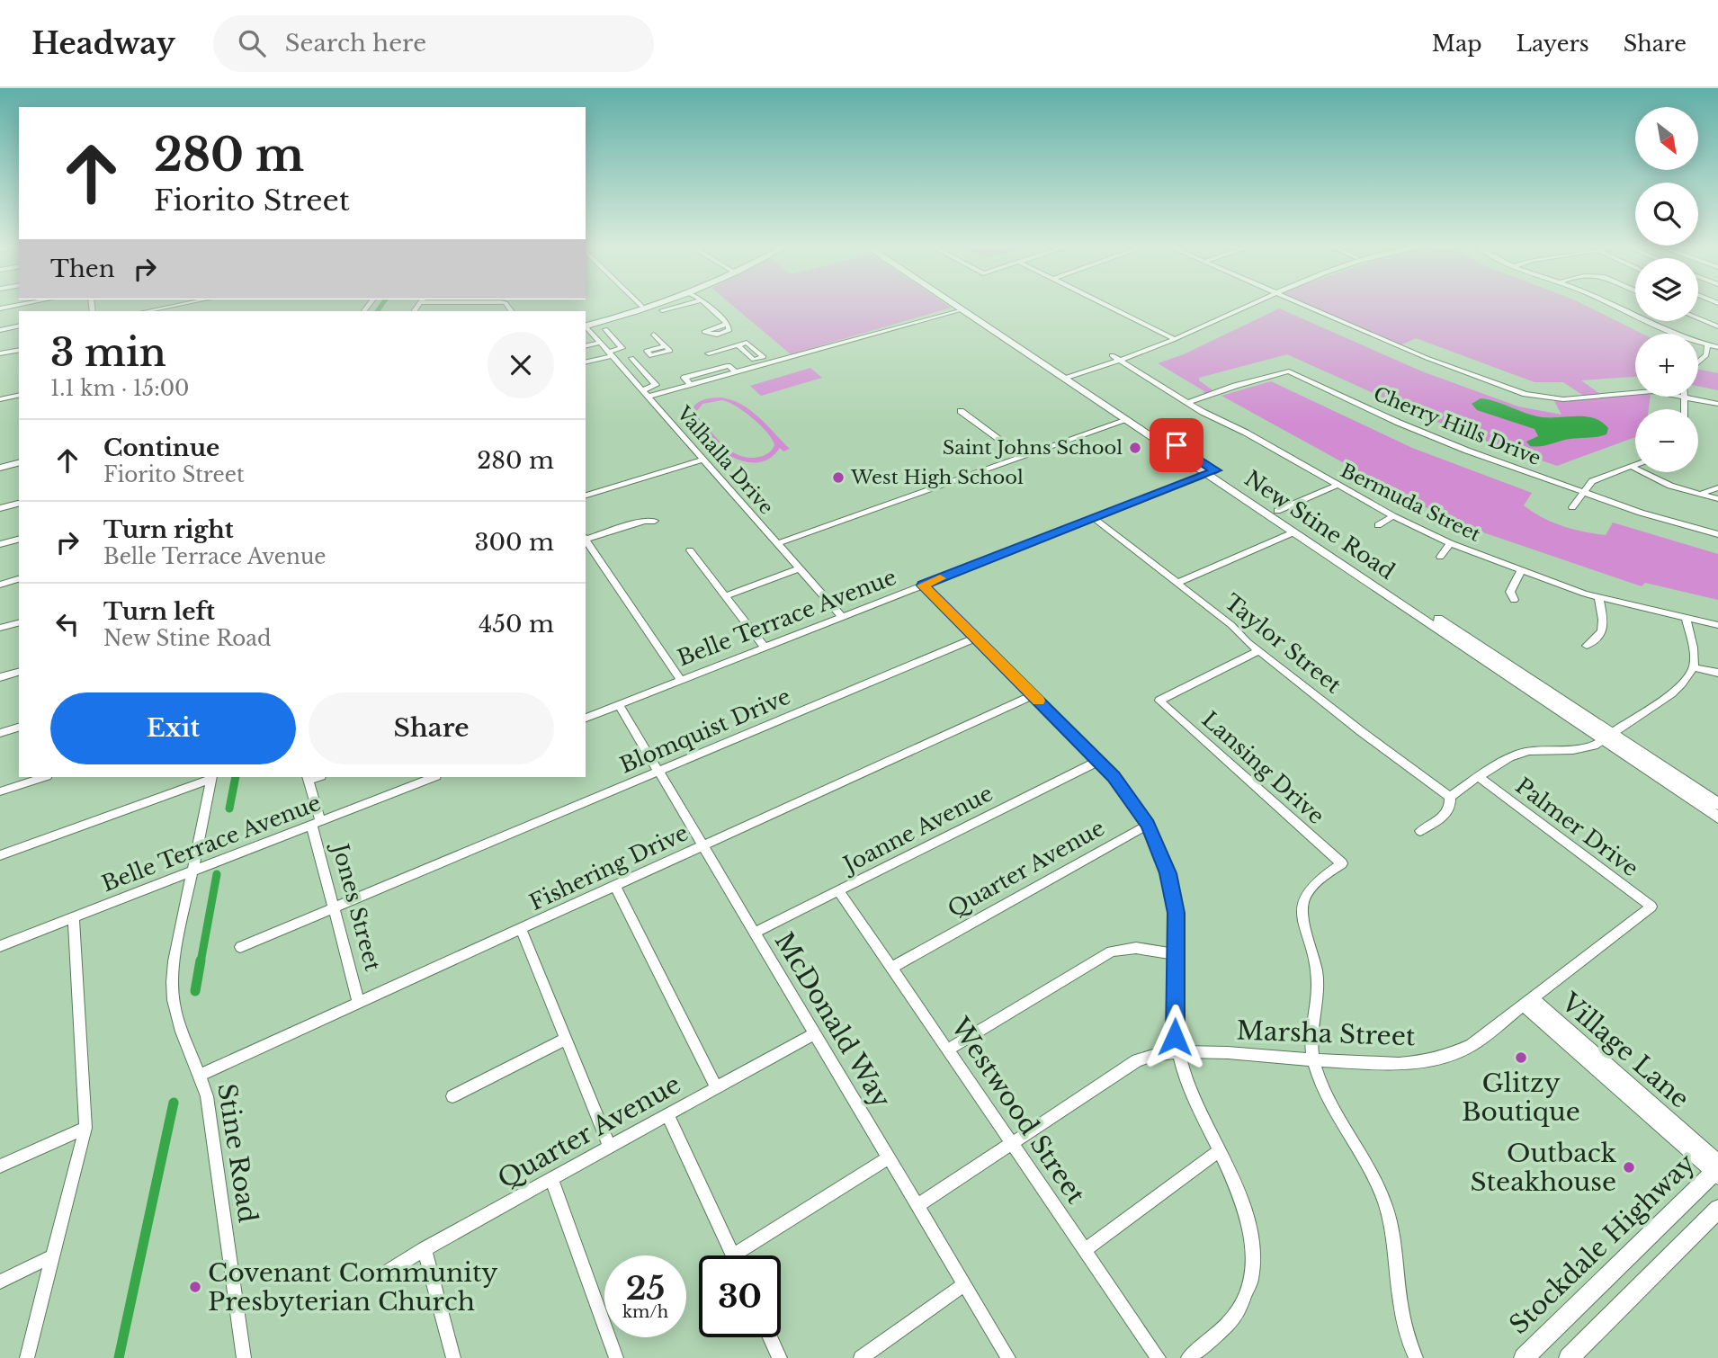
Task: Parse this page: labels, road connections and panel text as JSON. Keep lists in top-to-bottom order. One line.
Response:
{"streets":{"main road":["New Stine Road","Stockdale Highway"],"street":["Cherry Hills Drive","Valhalla Drive","Bermuda Street","Belle Terrace Avenue","Taylor Street","Blomquist Drive","Lansing Drive","Palmer Drive","Joanne Avenue","Fishering Drive","Quarter Avenue","Jones Street","McDonald Way","Marsha Street","Westwood Street","Stine Road"]},"crossings":[["Cherry Hills Drive","Bermuda Street"],["Valhalla Drive","Belle Terrace Avenue"],["New Stine Road","Belle Terrace Avenue"],["Belle Terrace Avenue","Taylor Street"],["Belle Terrace Avenue","Jones Street"],["Belle Terrace Avenue","McDonald Way"],["Belle Terrace Avenue","Stine Road"],["Taylor Street","Lansing Drive"],["Blomquist Drive","Jones Street"],["Blomquist Drive","McDonald Way"],["Lansing Drive","Marsha Street"],["Palmer Drive","Marsha Street"],["Joanne Avenue","McDonald Way"],["Joanne Avenue","Westwood Street"],["Fishering Drive","Jones Street"],["Fishering Drive","McDonald Way"],["Fishering Drive","Stine Road"],["Quarter Avenue","McDonald Way"],["Quarter Avenue","Westwood Street"],["McDonald Way","Marsha Street"],["Marsha Street","Westwood Street"]],"places":["Saint Johns School","West High School","Glitzy Boutique","Outback Steakhouse","Covenant Community Presbyterian Church"],"north":"bottom right","page":{"header":"Headway","search":"Search here","nav":["Map","Layers","Share"],"map_buttons":["+","−"],"turn":["280 m","Fiorito Street"],"then":"Then","heading":["3 min","1.1 km · 15:00"],"list":[{"name":"Continue","note":"Fiorito Street","value":"280 m"},{"name":"Turn right","note":"Belle Terrace Avenue","value":"300 m"},{"name":"Turn left","note":"New Stine Road","value":"450 m"}],"buttons":["Exit","Share"],"speed":"25 km/h","limit":"30"}}
